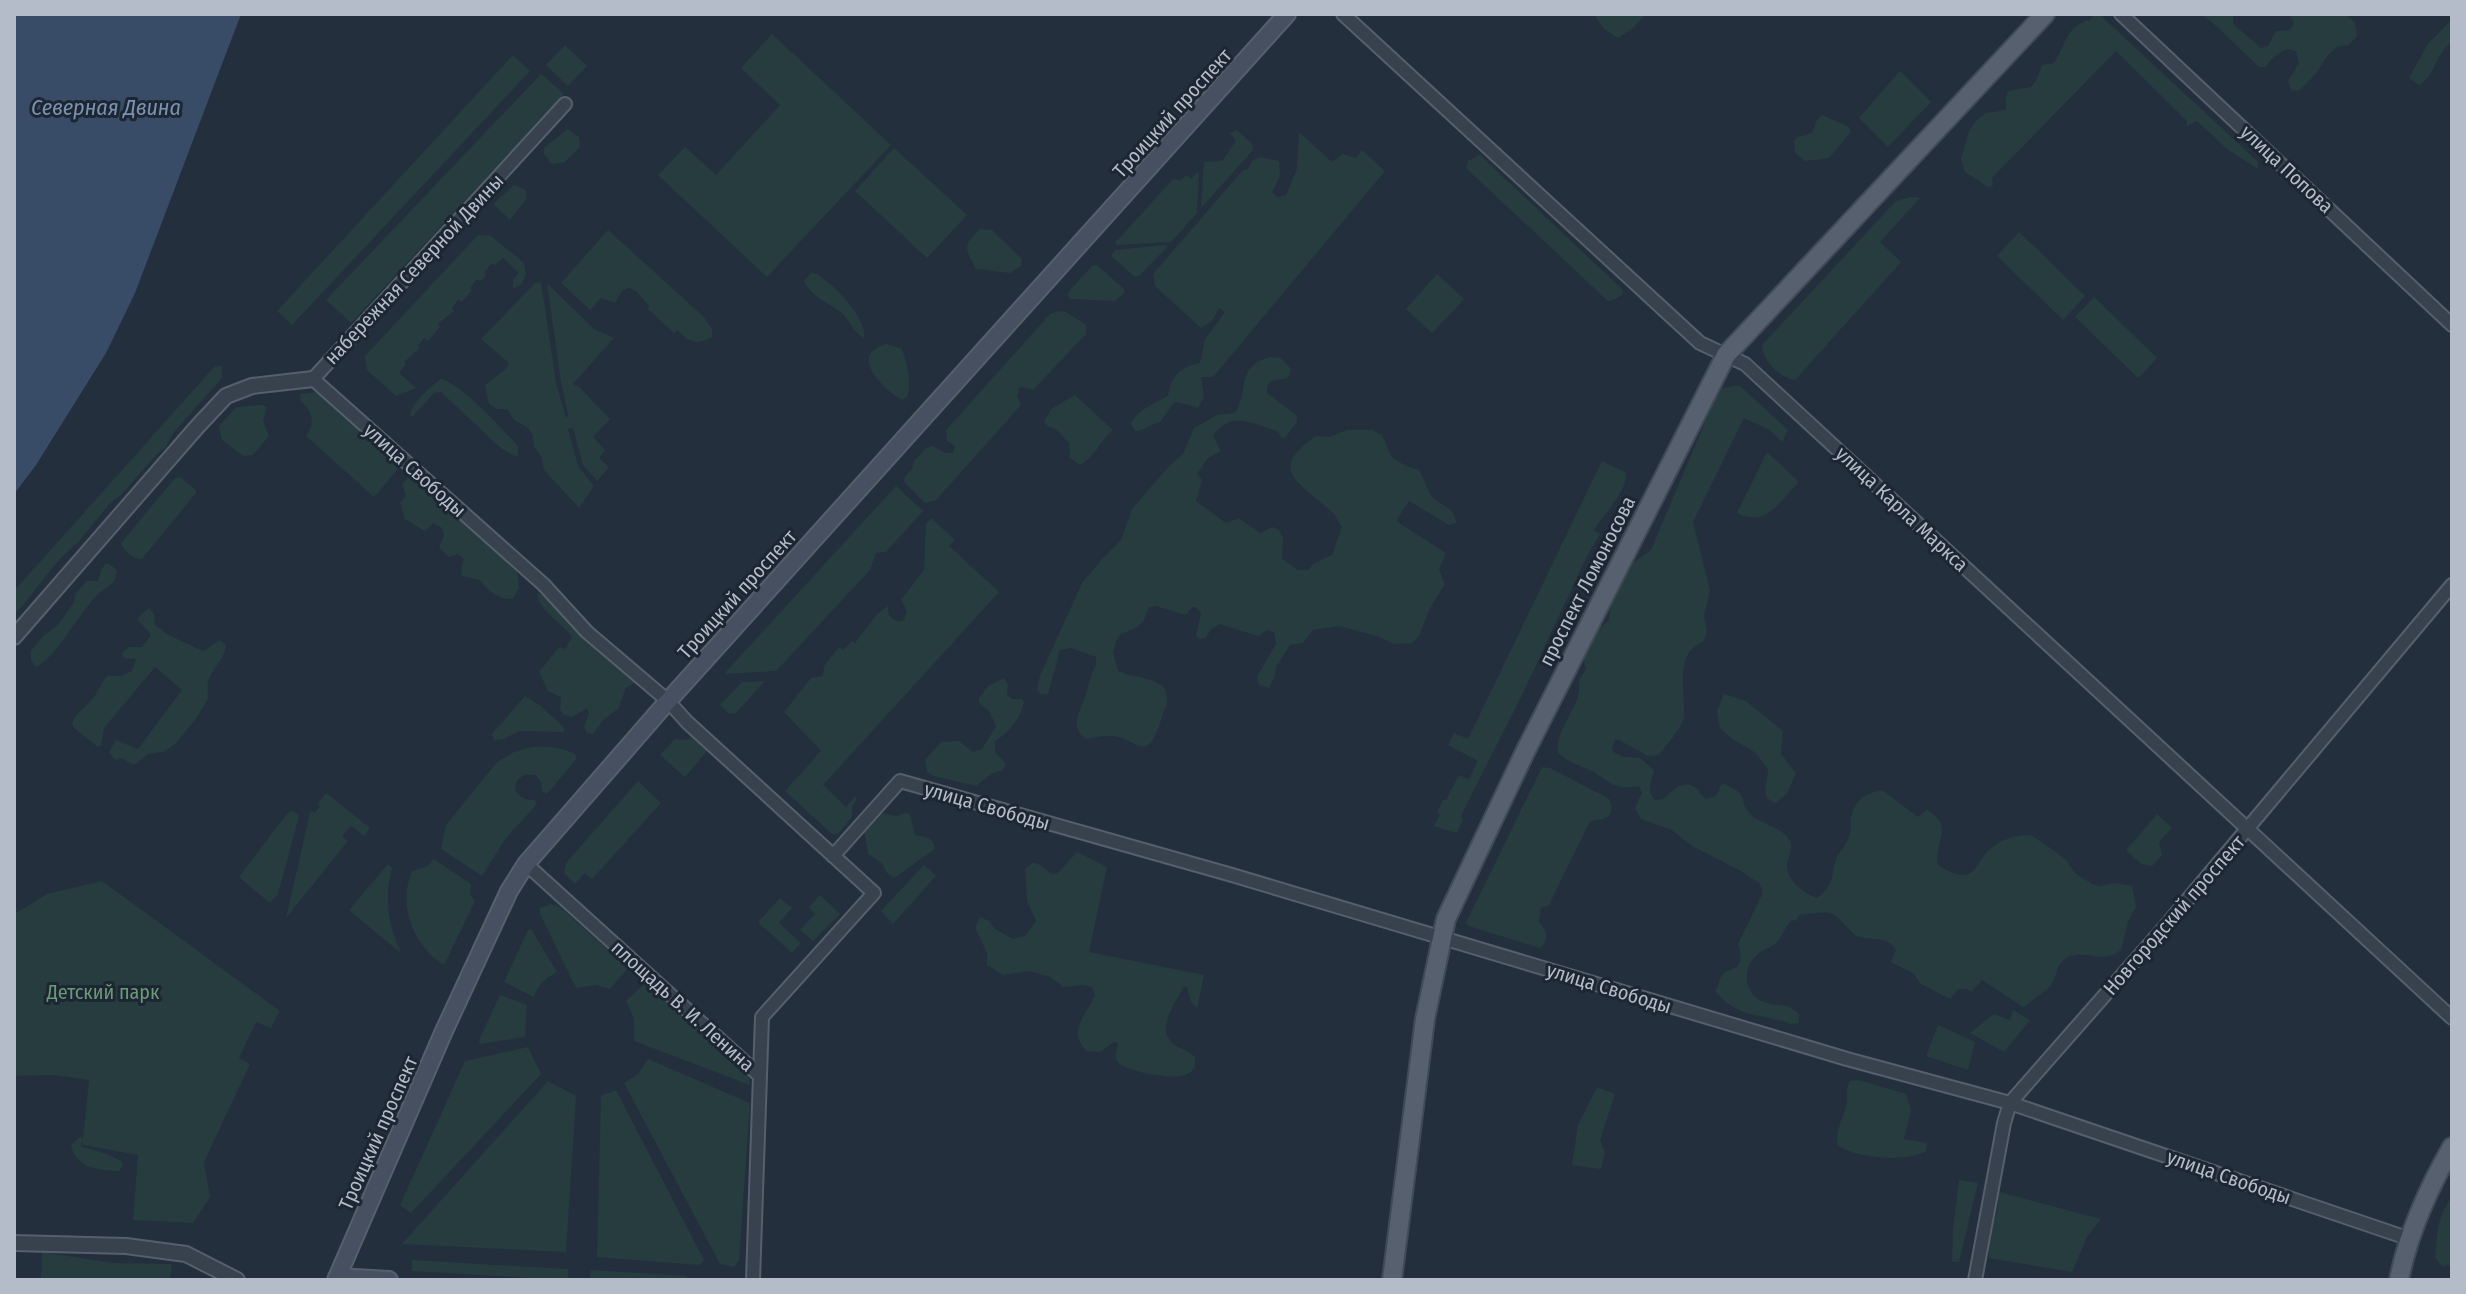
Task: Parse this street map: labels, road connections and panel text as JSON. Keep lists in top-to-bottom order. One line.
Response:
{"streets":{"main road":["Троицкий проспект","проспект Ломоносова"],"street":["улица Попова","набережная Северной Двины","улица Свободы","улица Карла Маркса","Новгородский проспект","площадь В. И. Ленина"]},"crossings":[["Троицкий проспект","улица Свободы"],["Троицкий проспект","площадь В. И. Ленина"],["набережная Северной Двины","улица Свободы"],["улица Свободы","проспект Ломоносова"],["улица Свободы","Новгородский проспект"],["улица Свободы","площадь В. И. Ленина"],["улица Карла Маркса","проспект Ломоносова"],["улица Карла Маркса","Новгородский проспект"]],"water":["Северная Двина"],"parks":["Детский парк"]}
